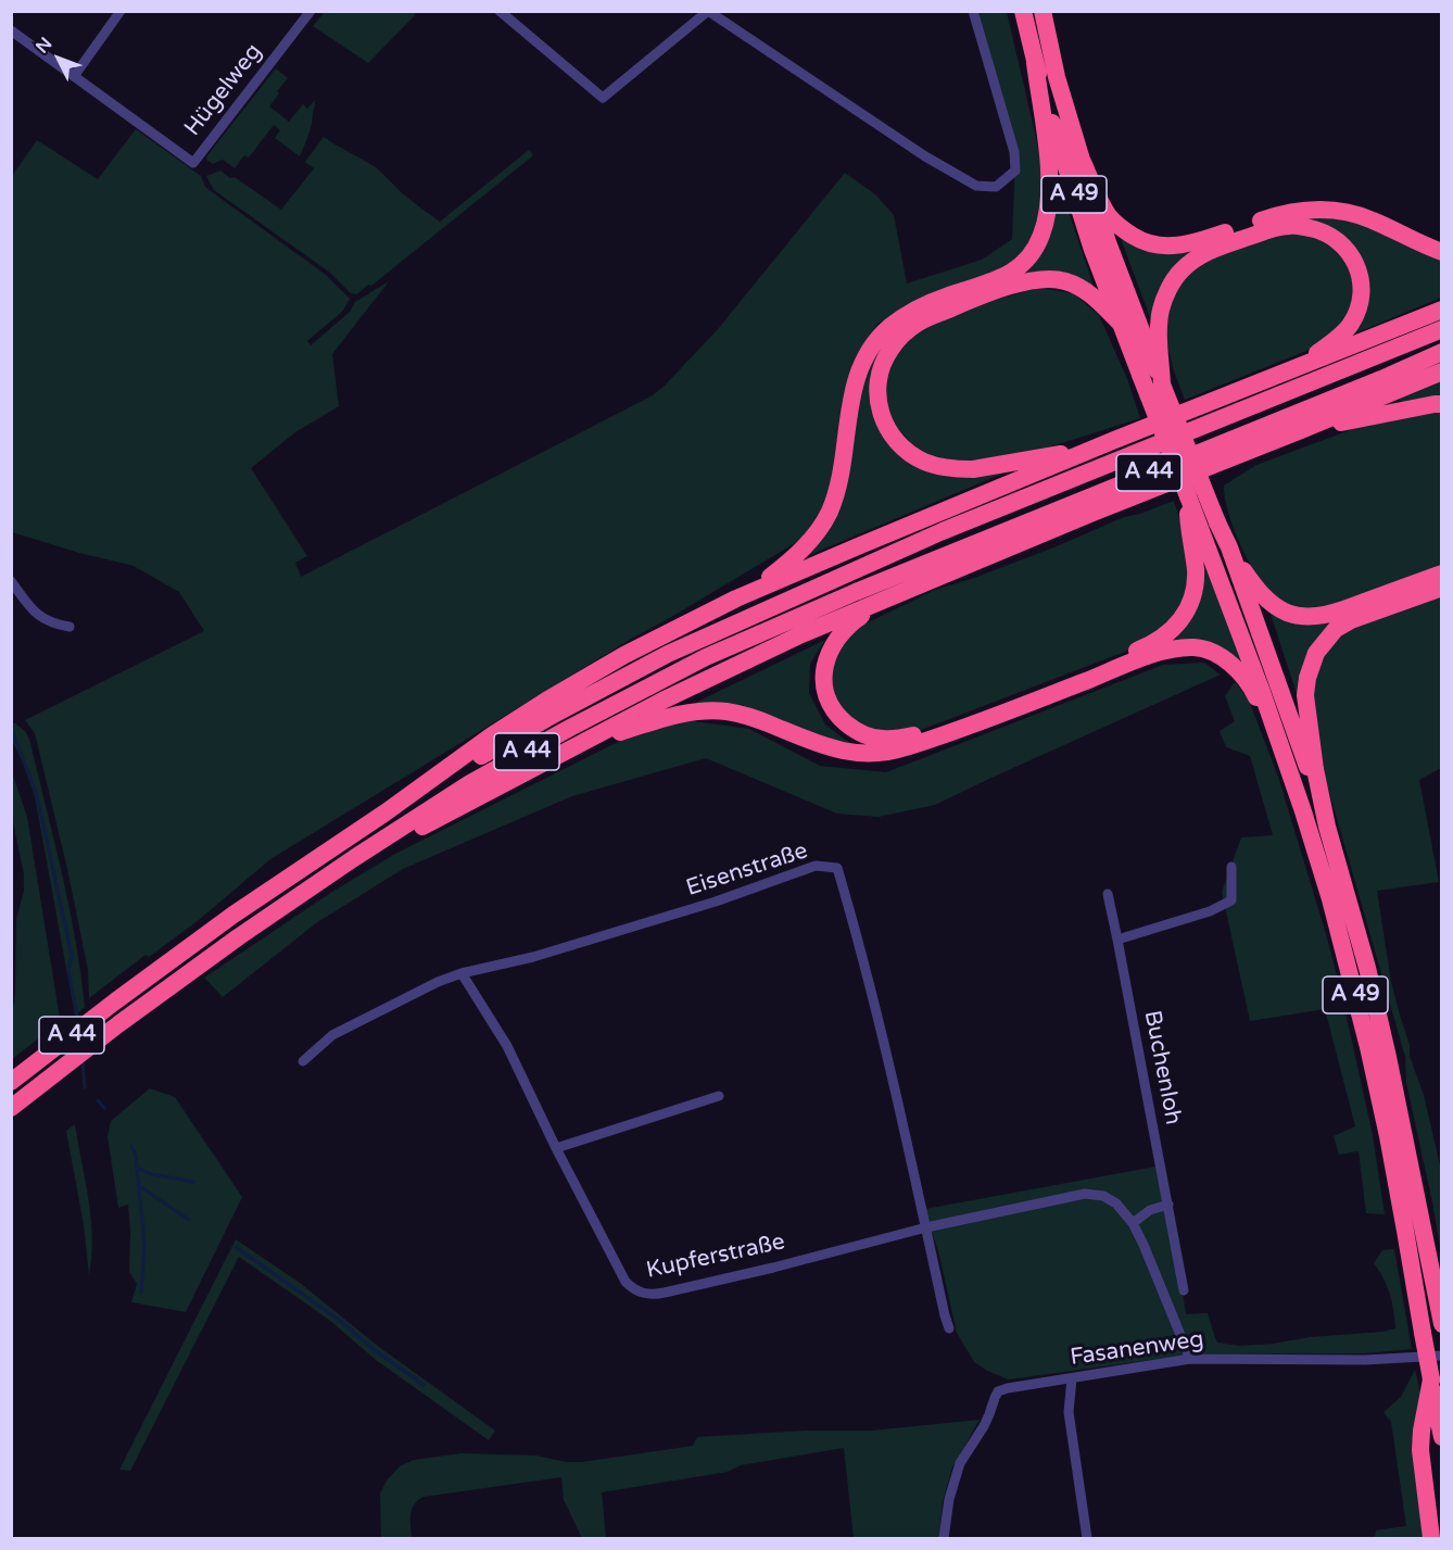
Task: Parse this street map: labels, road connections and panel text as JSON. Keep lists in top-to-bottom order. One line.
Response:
{"streets":{"highway":["A 49","A 44"],"street":["Hügelweg","Eisenstraße","Buchenloh","Kupferstraße","Fasanenweg"]},"crossings":[["Eisenstraße","Kupferstraße"]],"north":"top left"}
